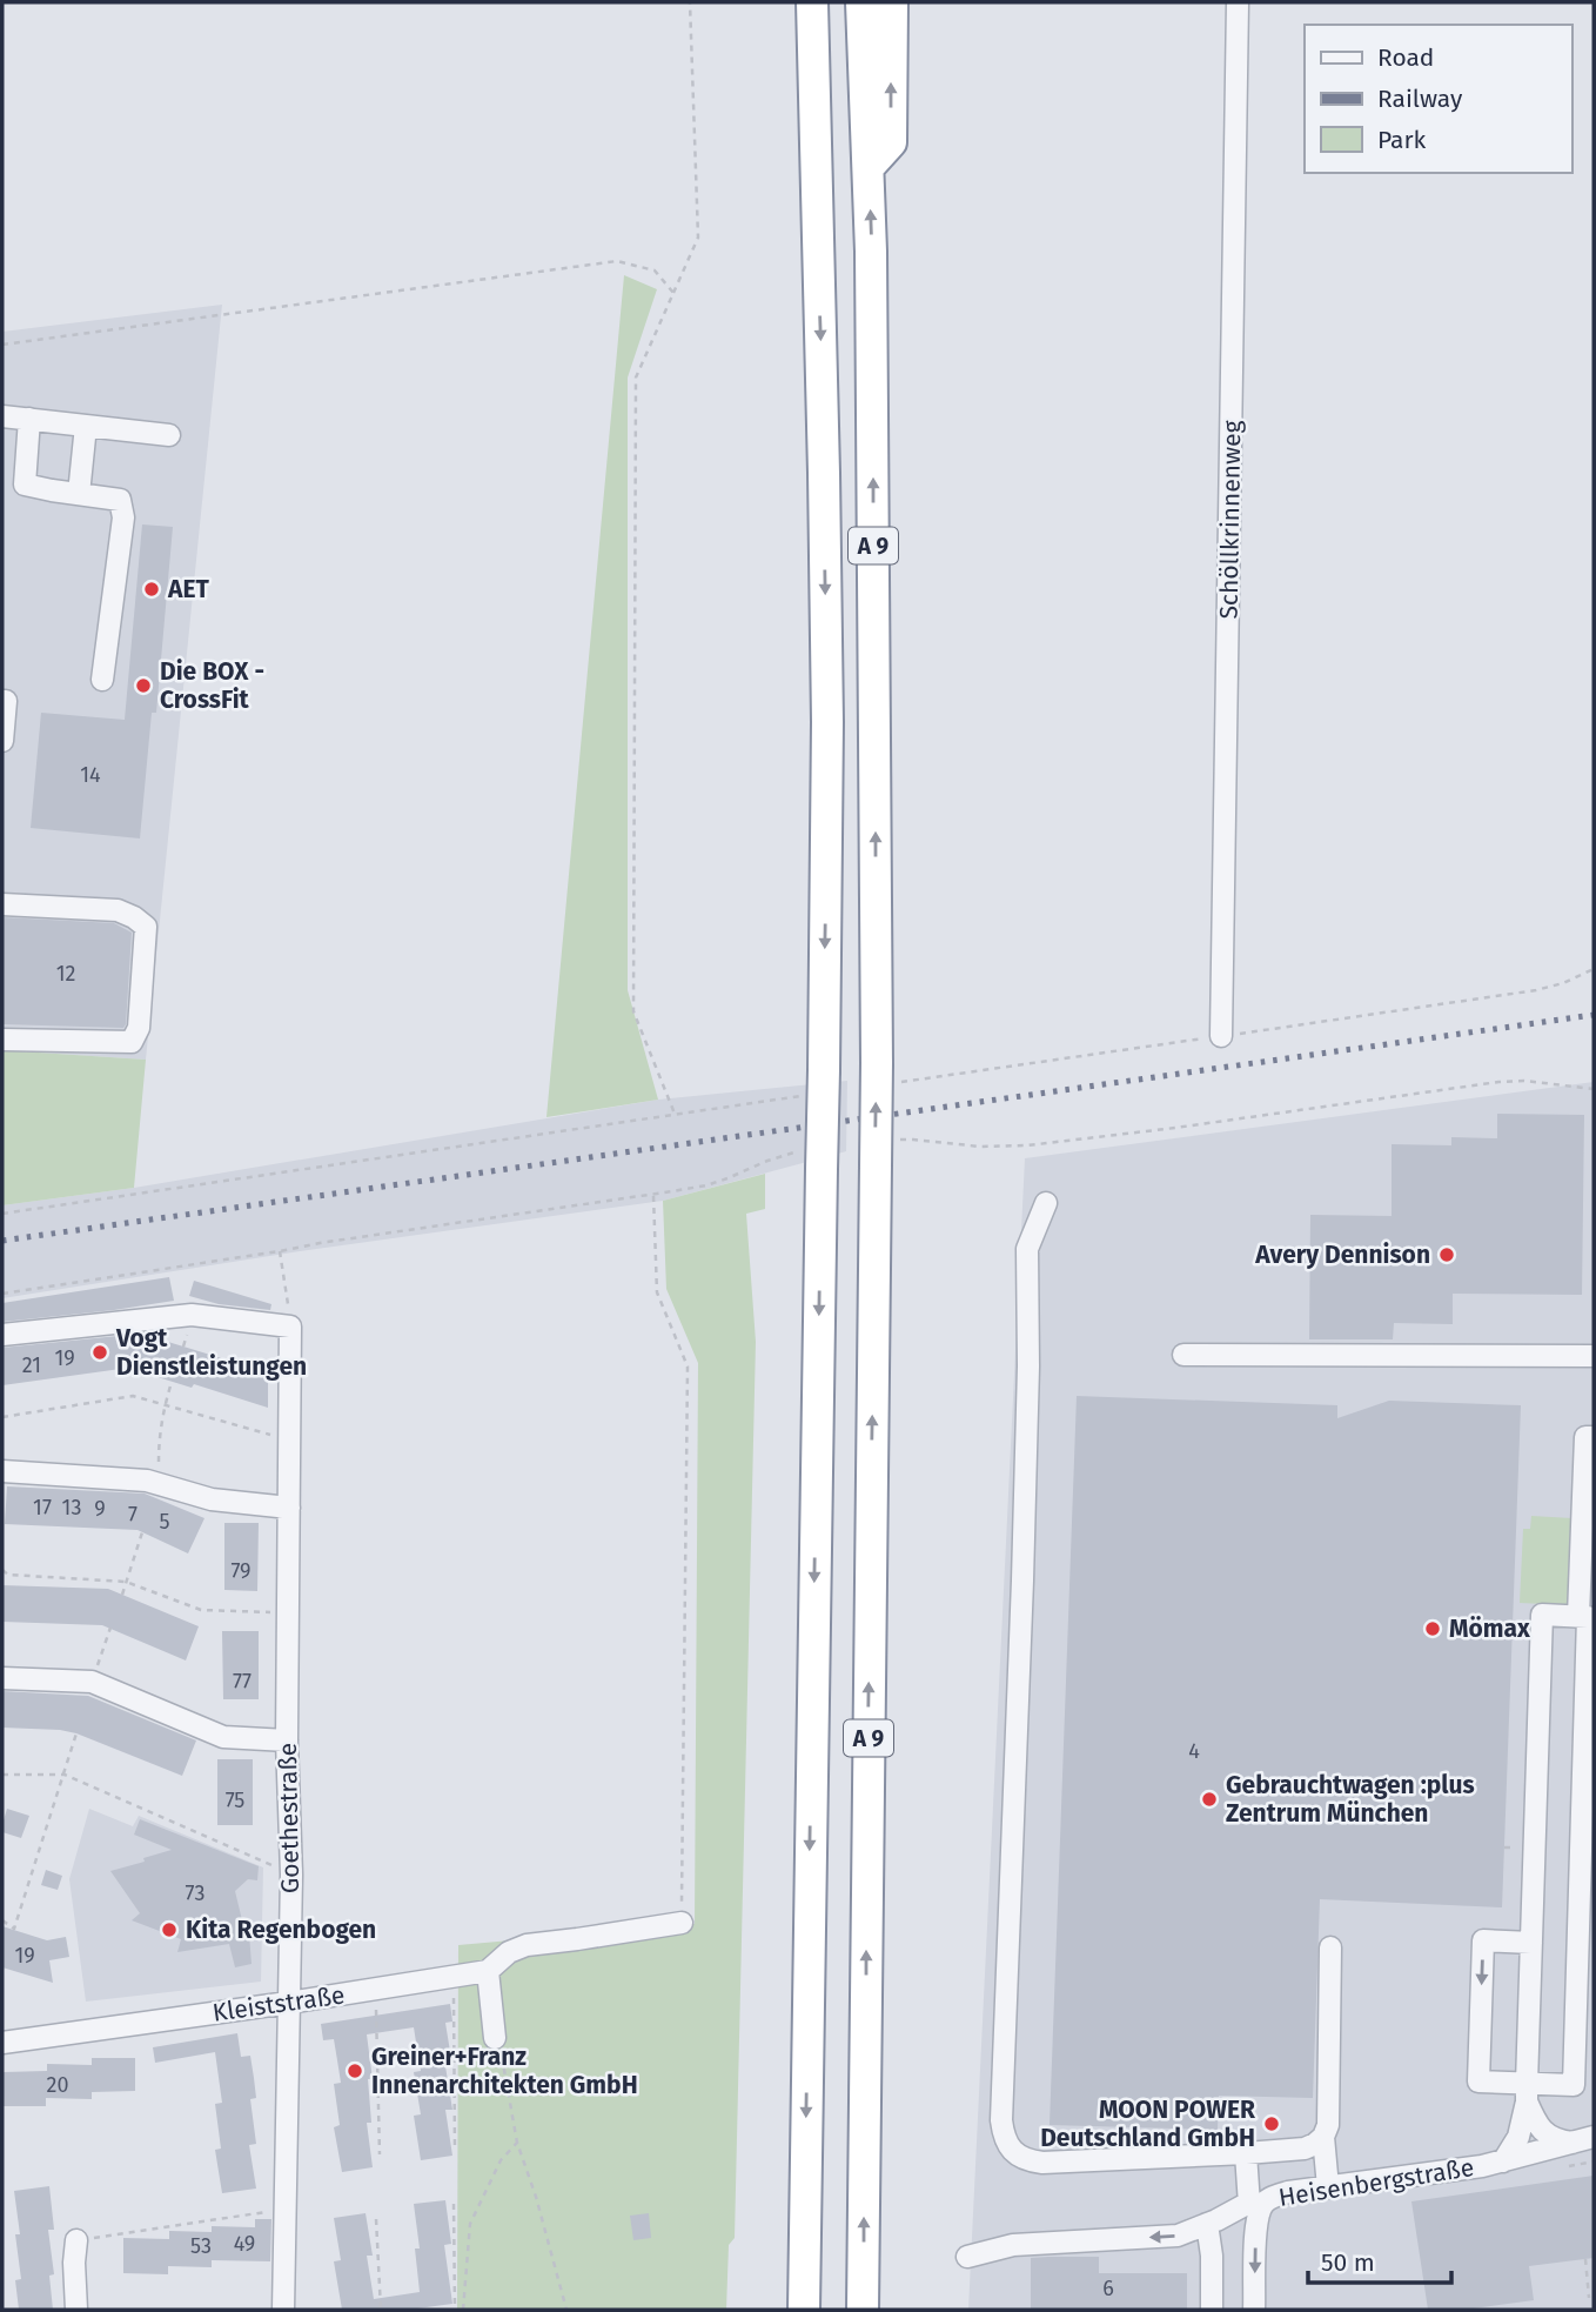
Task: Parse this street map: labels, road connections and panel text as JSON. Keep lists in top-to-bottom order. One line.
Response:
{"streets":{"highway":["A 9"],"street":["Schöllkrinnenweg","Goethestraße","Kleiststraße","Heisenbergstraße"]},"crossings":[["Goethestraße","Kleiststraße"]],"places":["AET","Die BOX - CrossFit","Avery Dennison","Vogt Dienstleistungen","Mömax","Gebrauchtwagen :plus Zentrum München","Kita Regenbogen","Greiner+Franz Innenarchitekten GmbH","MOON POWER Deutschland GmbH"],"house_numbers":["14","12","19","21","17","13","9","7","5","79","77","4","75","73","19","20","49","53","6"],"legend":["Road","Railway","Park"],"scale_bar":"50 m"}
